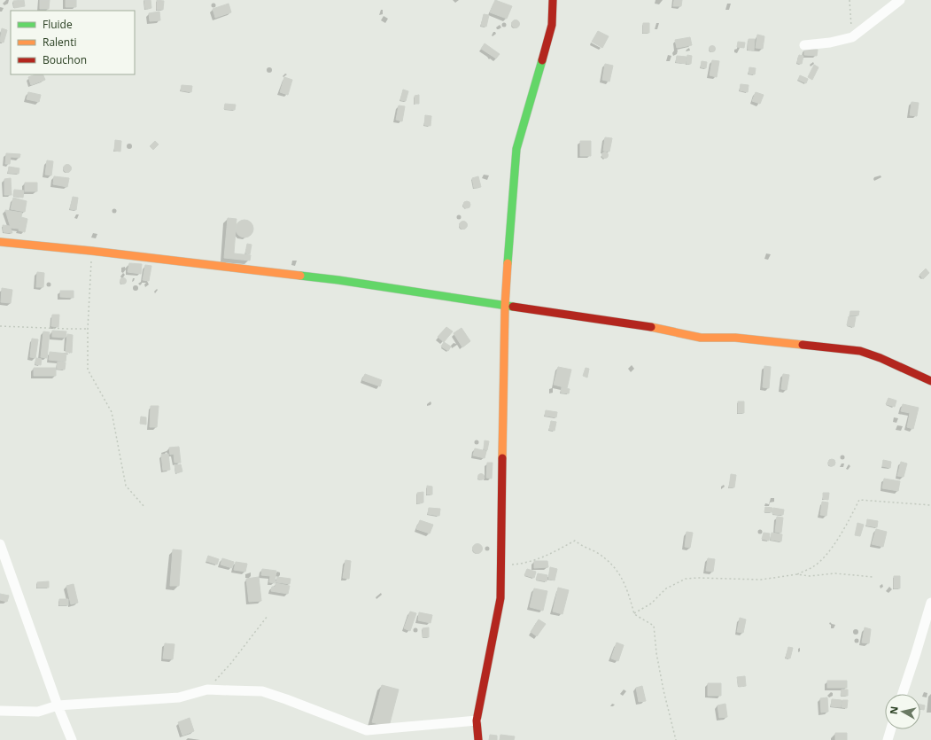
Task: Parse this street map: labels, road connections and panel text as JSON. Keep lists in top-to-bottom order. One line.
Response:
{"legend":["Fluide","Ralenti","Bouchon"],"north":"left"}
